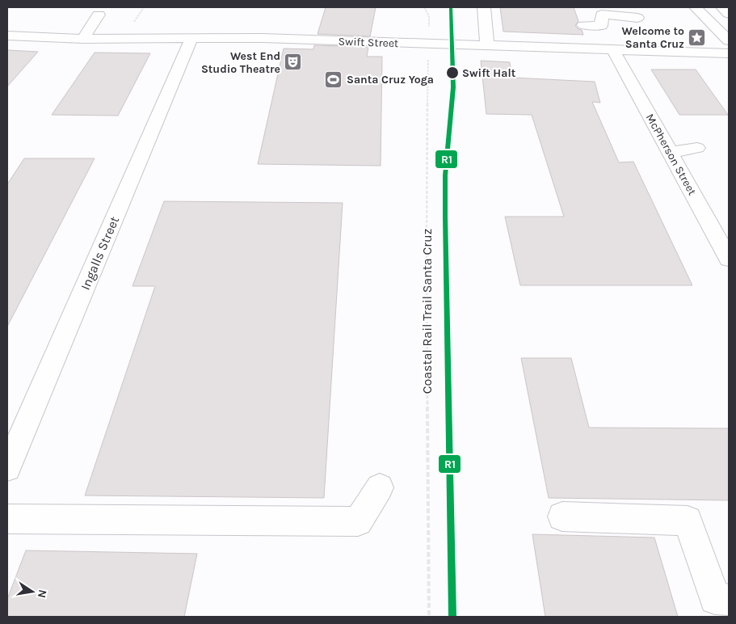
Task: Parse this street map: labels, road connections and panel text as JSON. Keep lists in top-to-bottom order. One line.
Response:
{"streets":{"main road":["Swift Street","McPherson Street","Ingalls Street"],"path":["Coastal Rail Trail Santa Cruz"]},"crossings":[["Swift Street","McPherson Street"],["Swift Street","Ingalls Street"],["Swift Street","Coastal Rail Trail Santa Cruz"]],"places":{"place":["Welcome to Santa Cruz"],"theatre":["West End Studio Theatre"],"other":["Swift Halt"],"sports":["Santa Cruz Yoga"]},"lines":["transit line R1"],"north":"right"}
